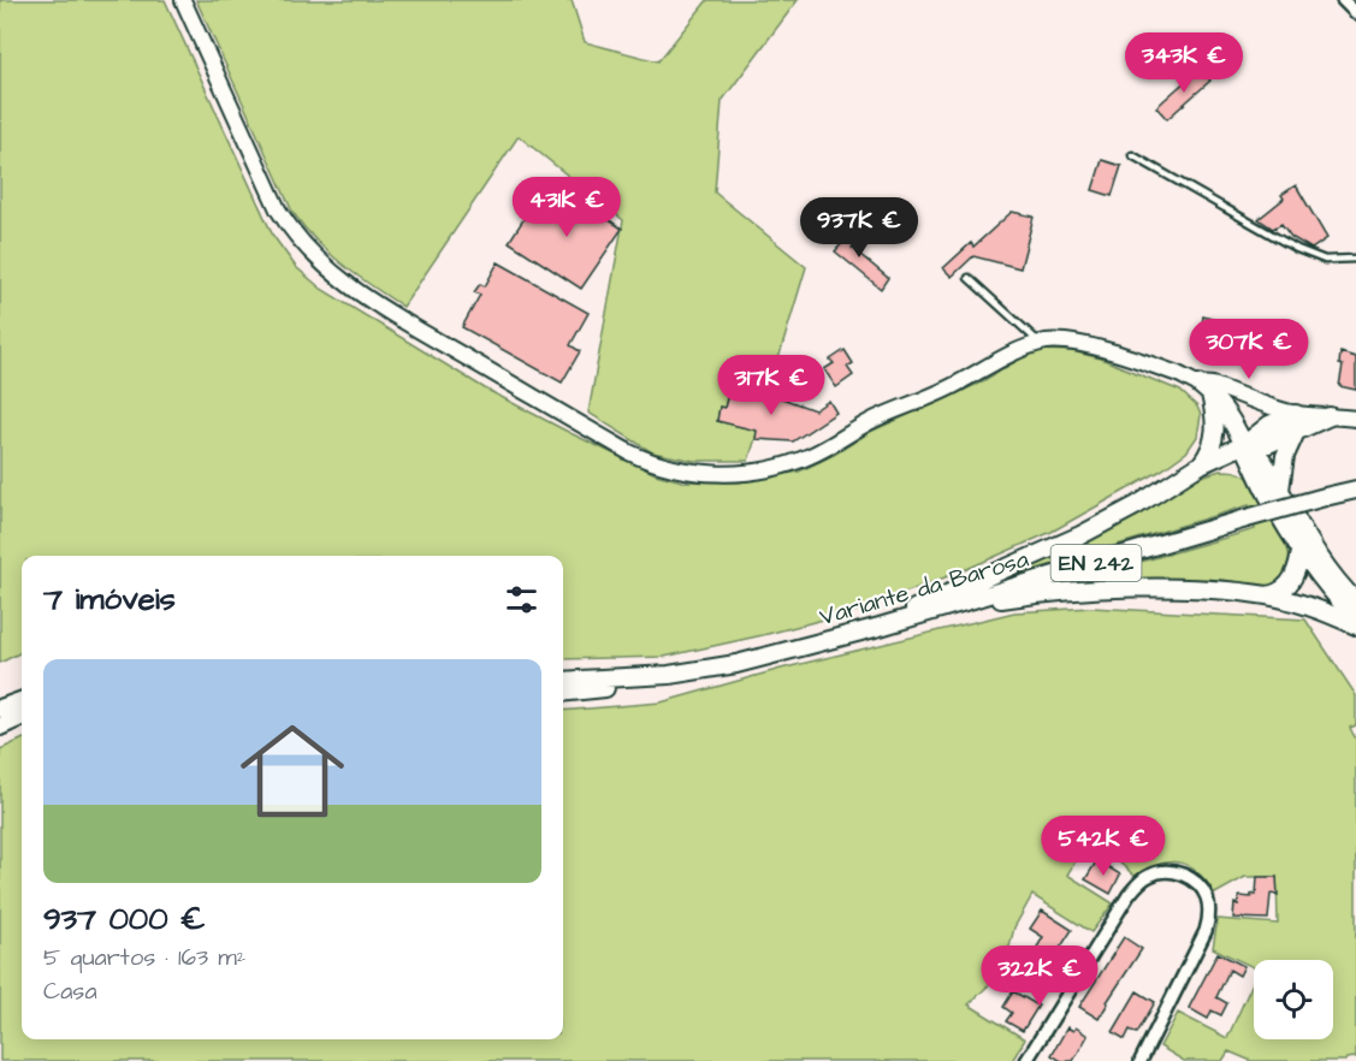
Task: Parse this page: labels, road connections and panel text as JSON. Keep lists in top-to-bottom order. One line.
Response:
{"streets":{"main road":["EN 242","Variante da Barosa"]},"page":{"price":["343K €","431K €","937K €","307K €","317K €","542K €","322K €"],"heading":"7 imóveis","list":[{"name":"937 000 €","note":"5 quartos · 163 m² · Casa"}]}}
